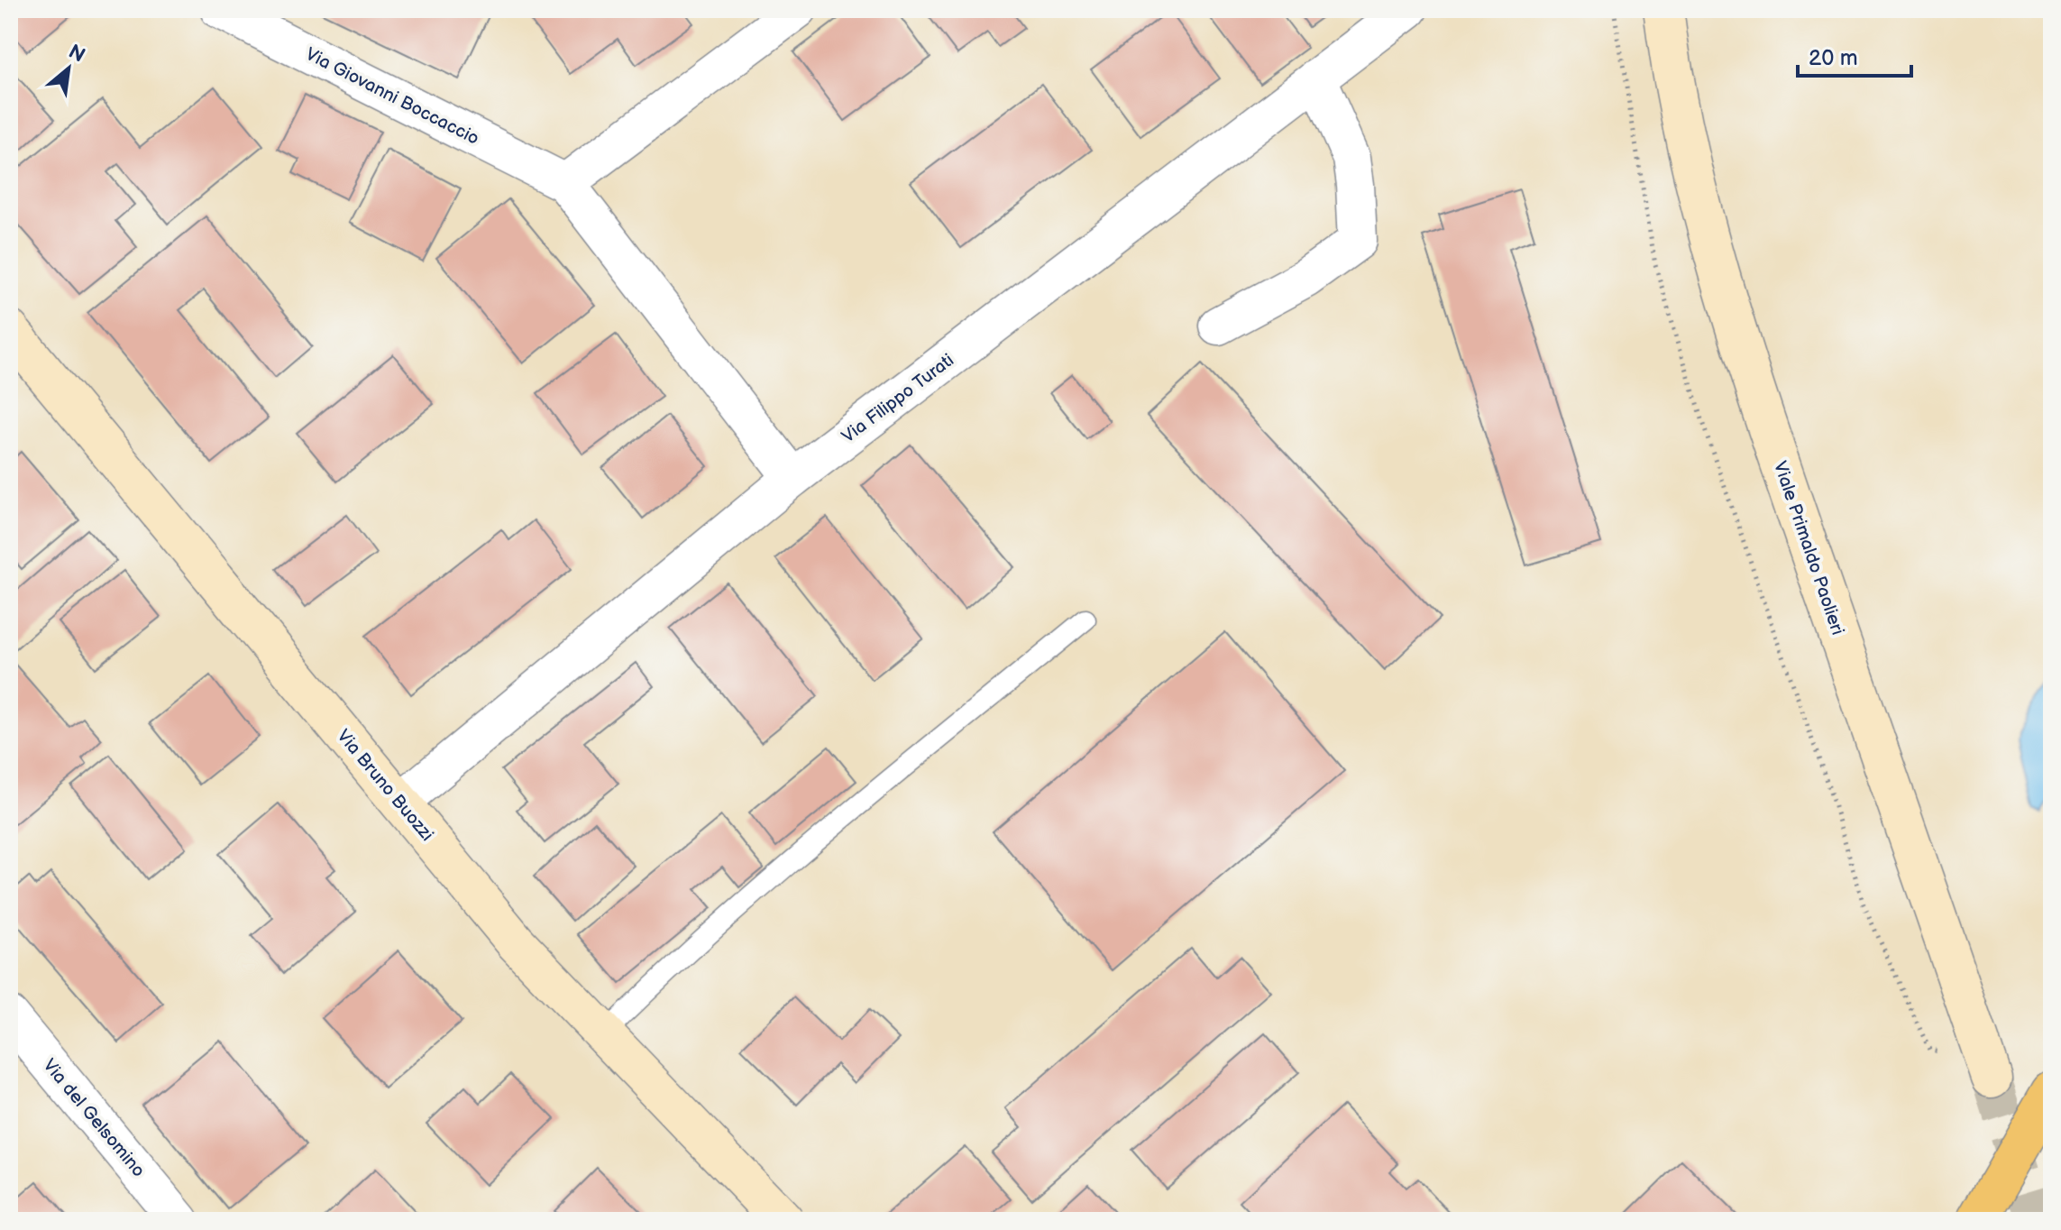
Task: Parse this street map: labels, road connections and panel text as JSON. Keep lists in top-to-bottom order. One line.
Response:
{"streets":{"street":["Via Giovanni Boccaccio","Via Filippo Turati","Viale Primaldo Paolieri","Via Bruno Buozzi","Via del Gelsomino"]},"crossings":[["Via Giovanni Boccaccio","Via Filippo Turati"],["Via Filippo Turati","Via Bruno Buozzi"]],"scale_bar":"20 m","north":"top right"}
